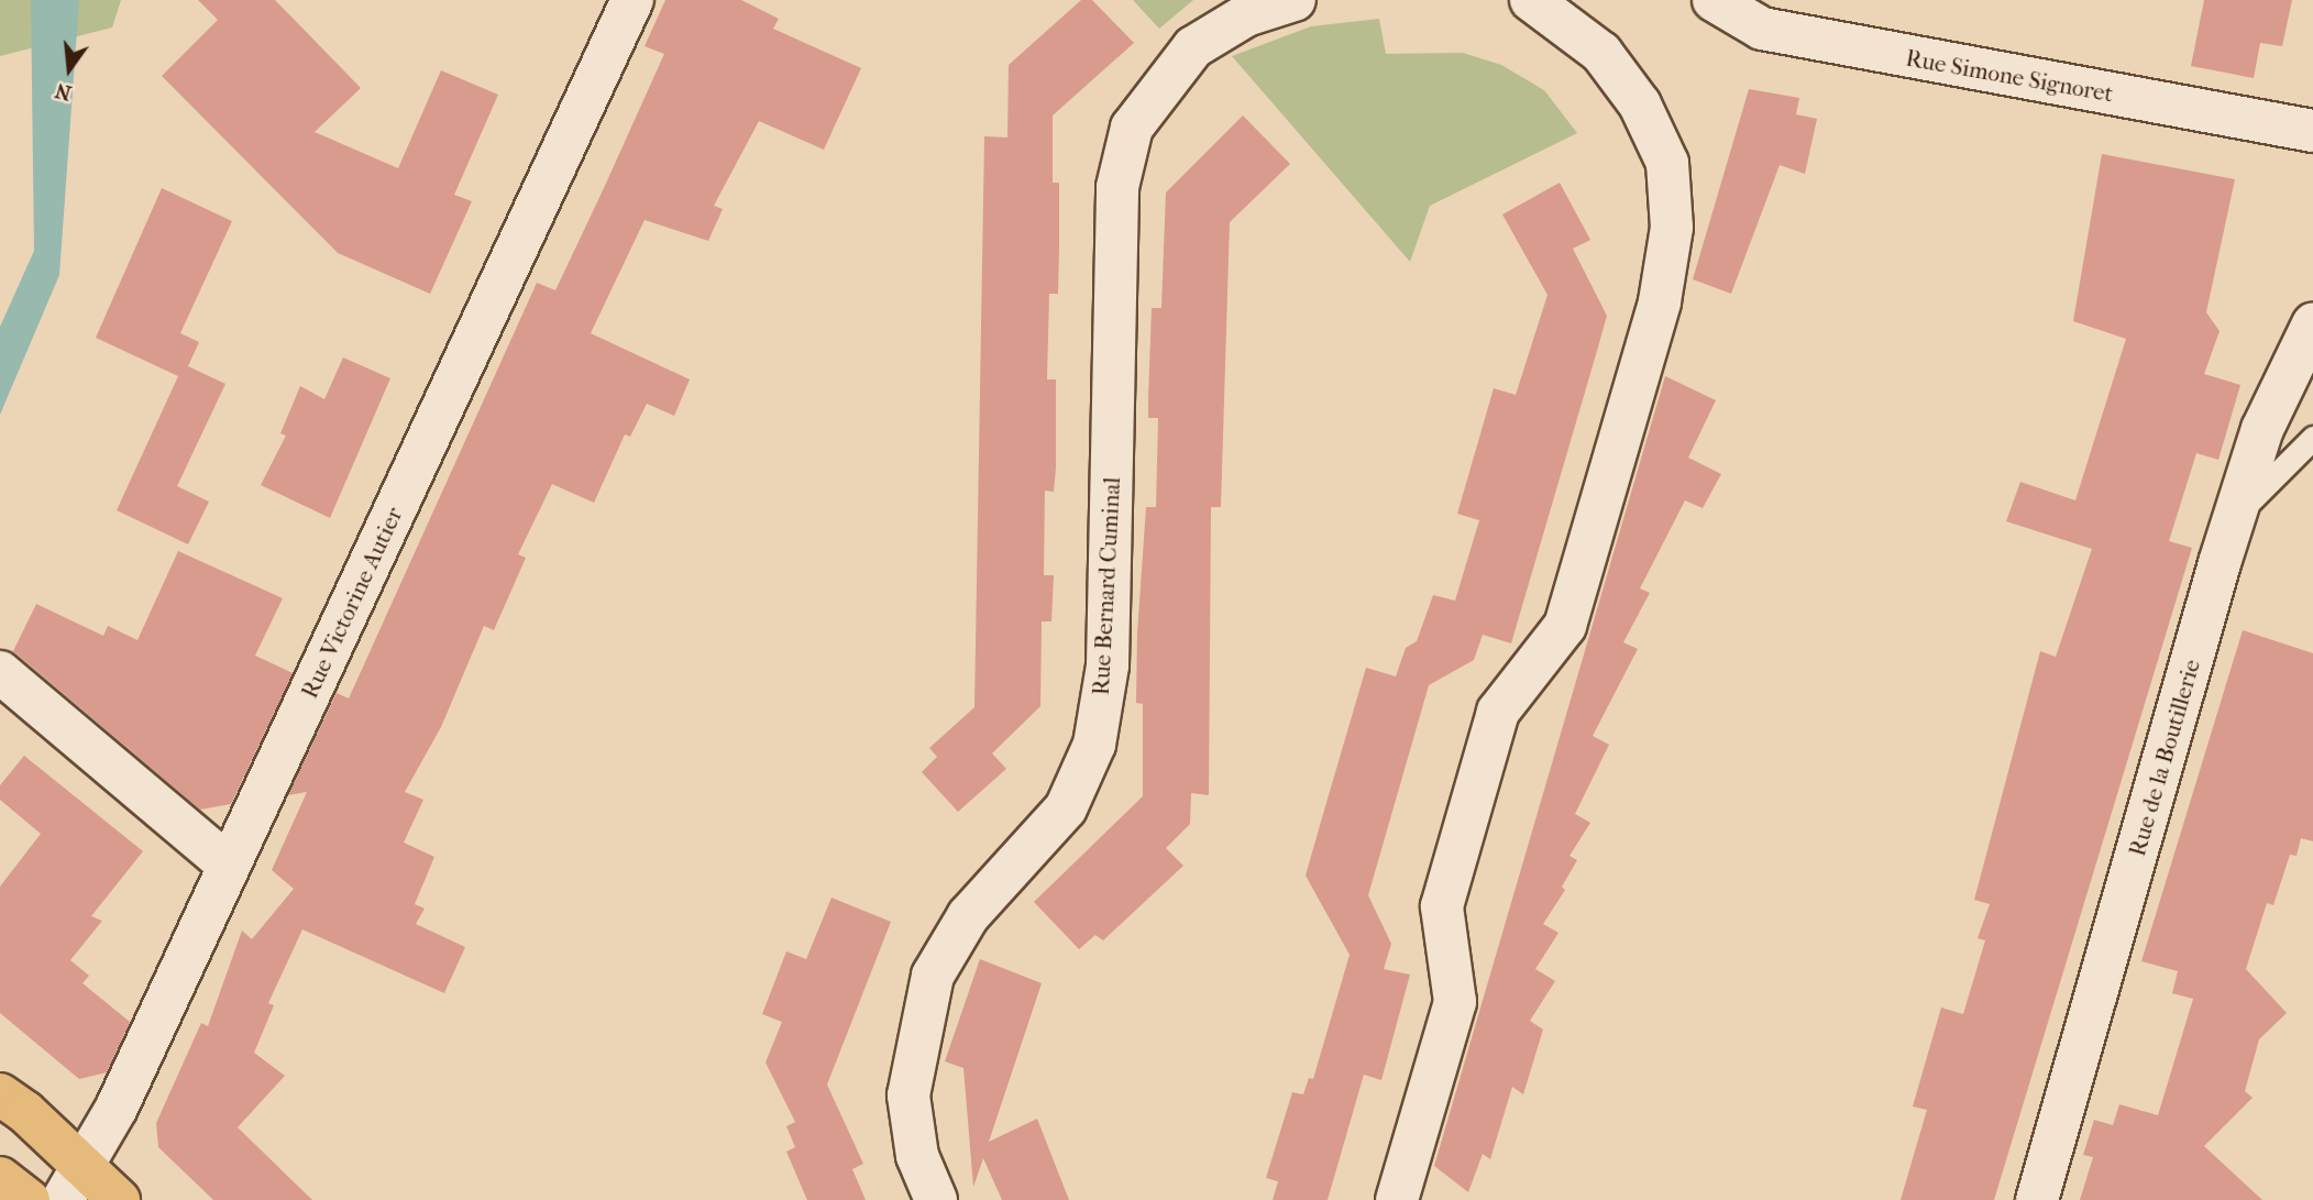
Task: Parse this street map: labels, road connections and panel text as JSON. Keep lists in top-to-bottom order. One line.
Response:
{"streets":{"street":["Rue Simone Signoret","Rue Bernard Cuminal","Rue Victorine Autier","Rue de la Boutillerie"]},"north":"bottom"}
